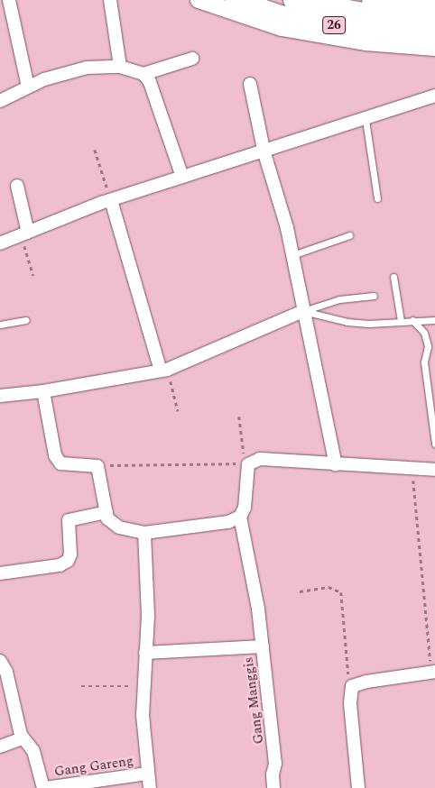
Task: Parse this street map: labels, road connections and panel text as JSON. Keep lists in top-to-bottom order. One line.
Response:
{"streets":{"highway":["26"],"street":["Gang Manggis","Gang Gareng"]}}
